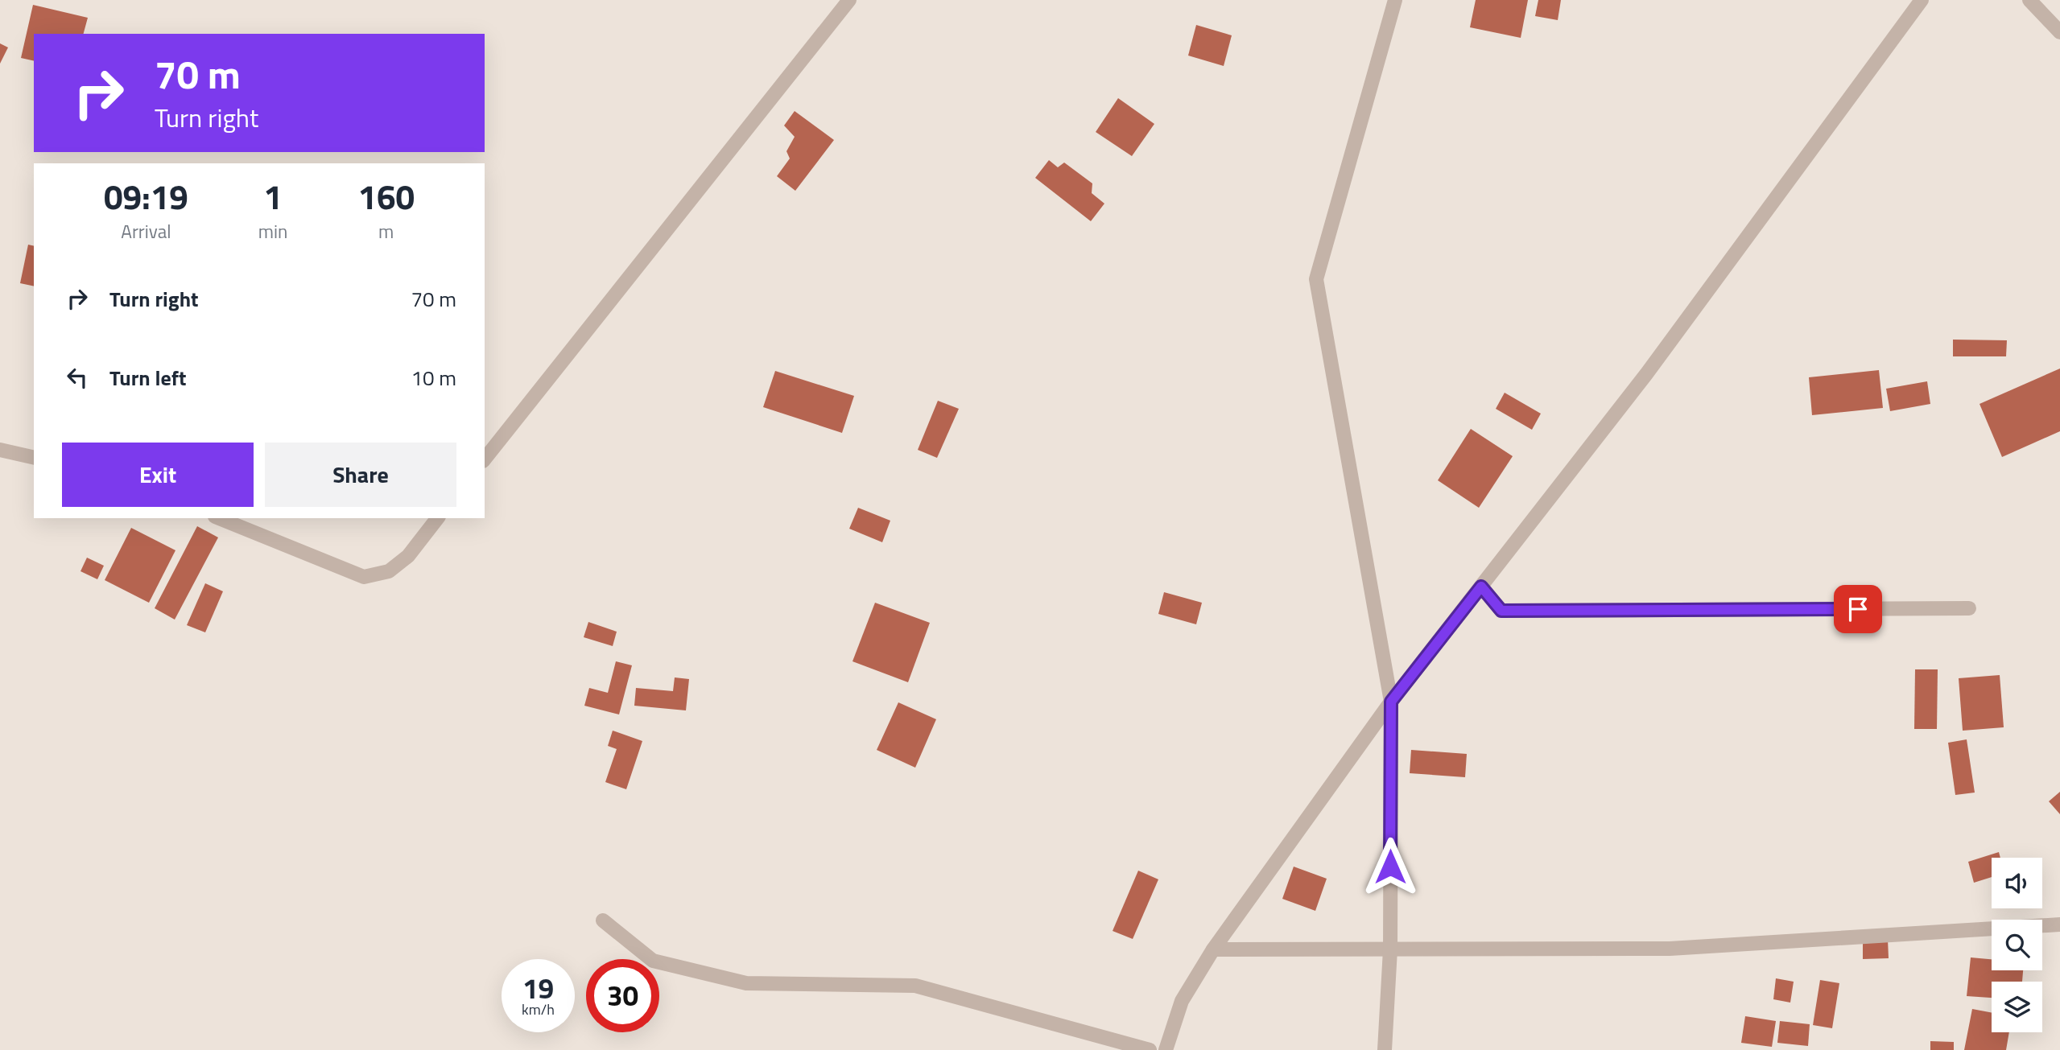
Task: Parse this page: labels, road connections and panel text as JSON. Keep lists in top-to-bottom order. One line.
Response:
{"page":{"turn":["70 m","Turn right"],"eta":["09:19","Arrival","1","min","160","m"],"list":[{"name":"Turn right","value":"70 m"},{"name":"Turn left","value":"10 m"}],"buttons":["Exit","Share"],"speed":"19 km/h","limit":"30"}}
